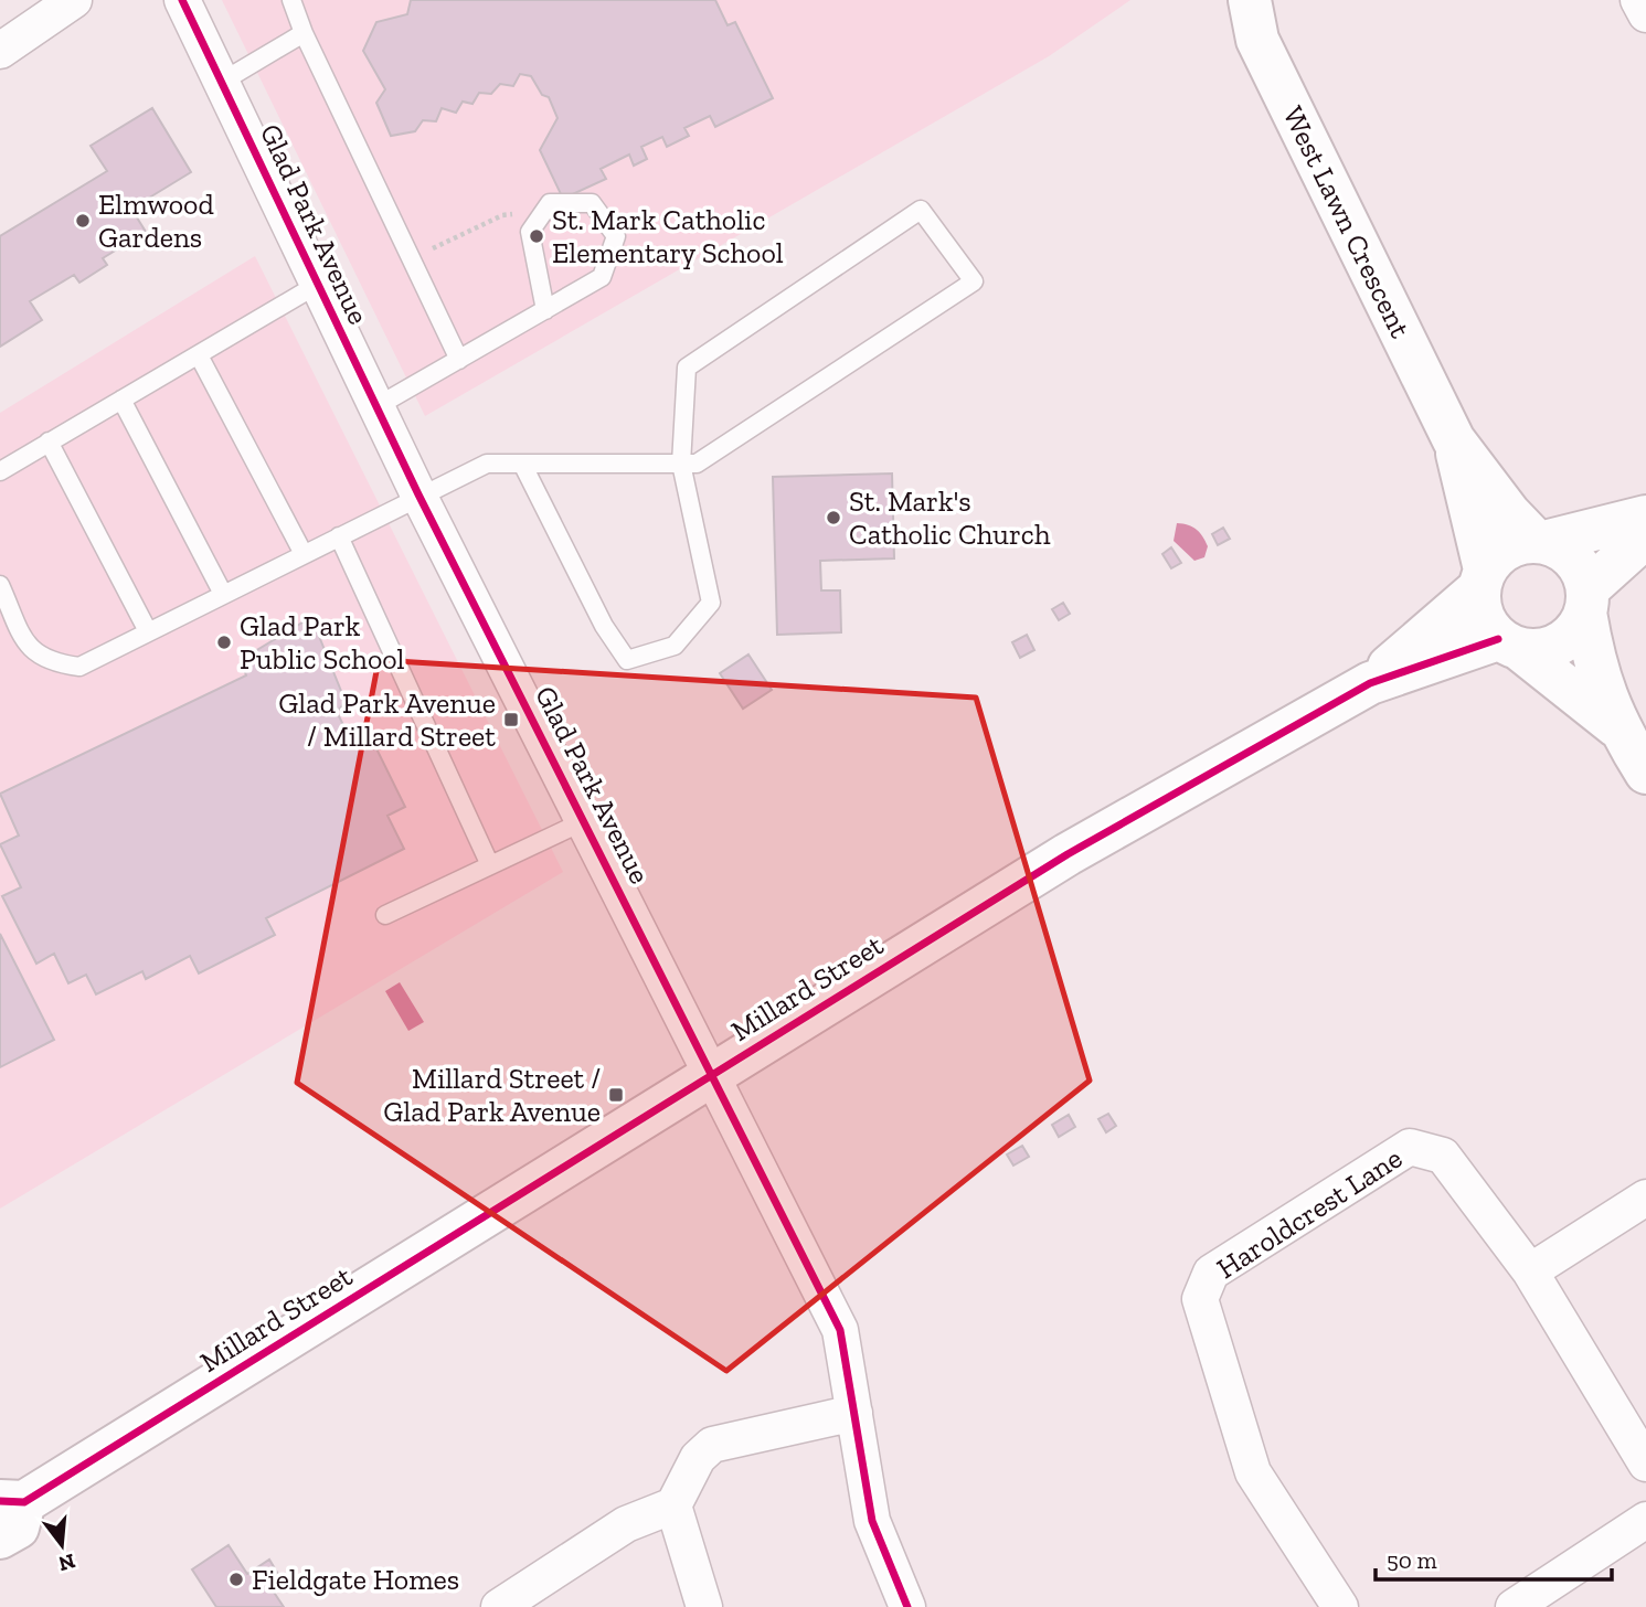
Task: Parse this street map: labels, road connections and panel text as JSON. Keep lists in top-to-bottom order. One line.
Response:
{"streets":{"street":["West Lawn Crescent","Glad Park Avenue","Millard Street","Haroldcrest Lane"]},"crossings":[["West Lawn Crescent","Millard Street"],["Glad Park Avenue","Millard Street"]],"places":{"other":["Elmwood Gardens","St. Mark Catholic Elementary School","St. Mark's Catholic Church","Glad Park Public School","Fieldgate Homes"],"transit":["Glad Park Avenue / Millard Street","Millard Street / Glad Park Avenue"]},"scale_bar":"50 m","north":"bottom"}
